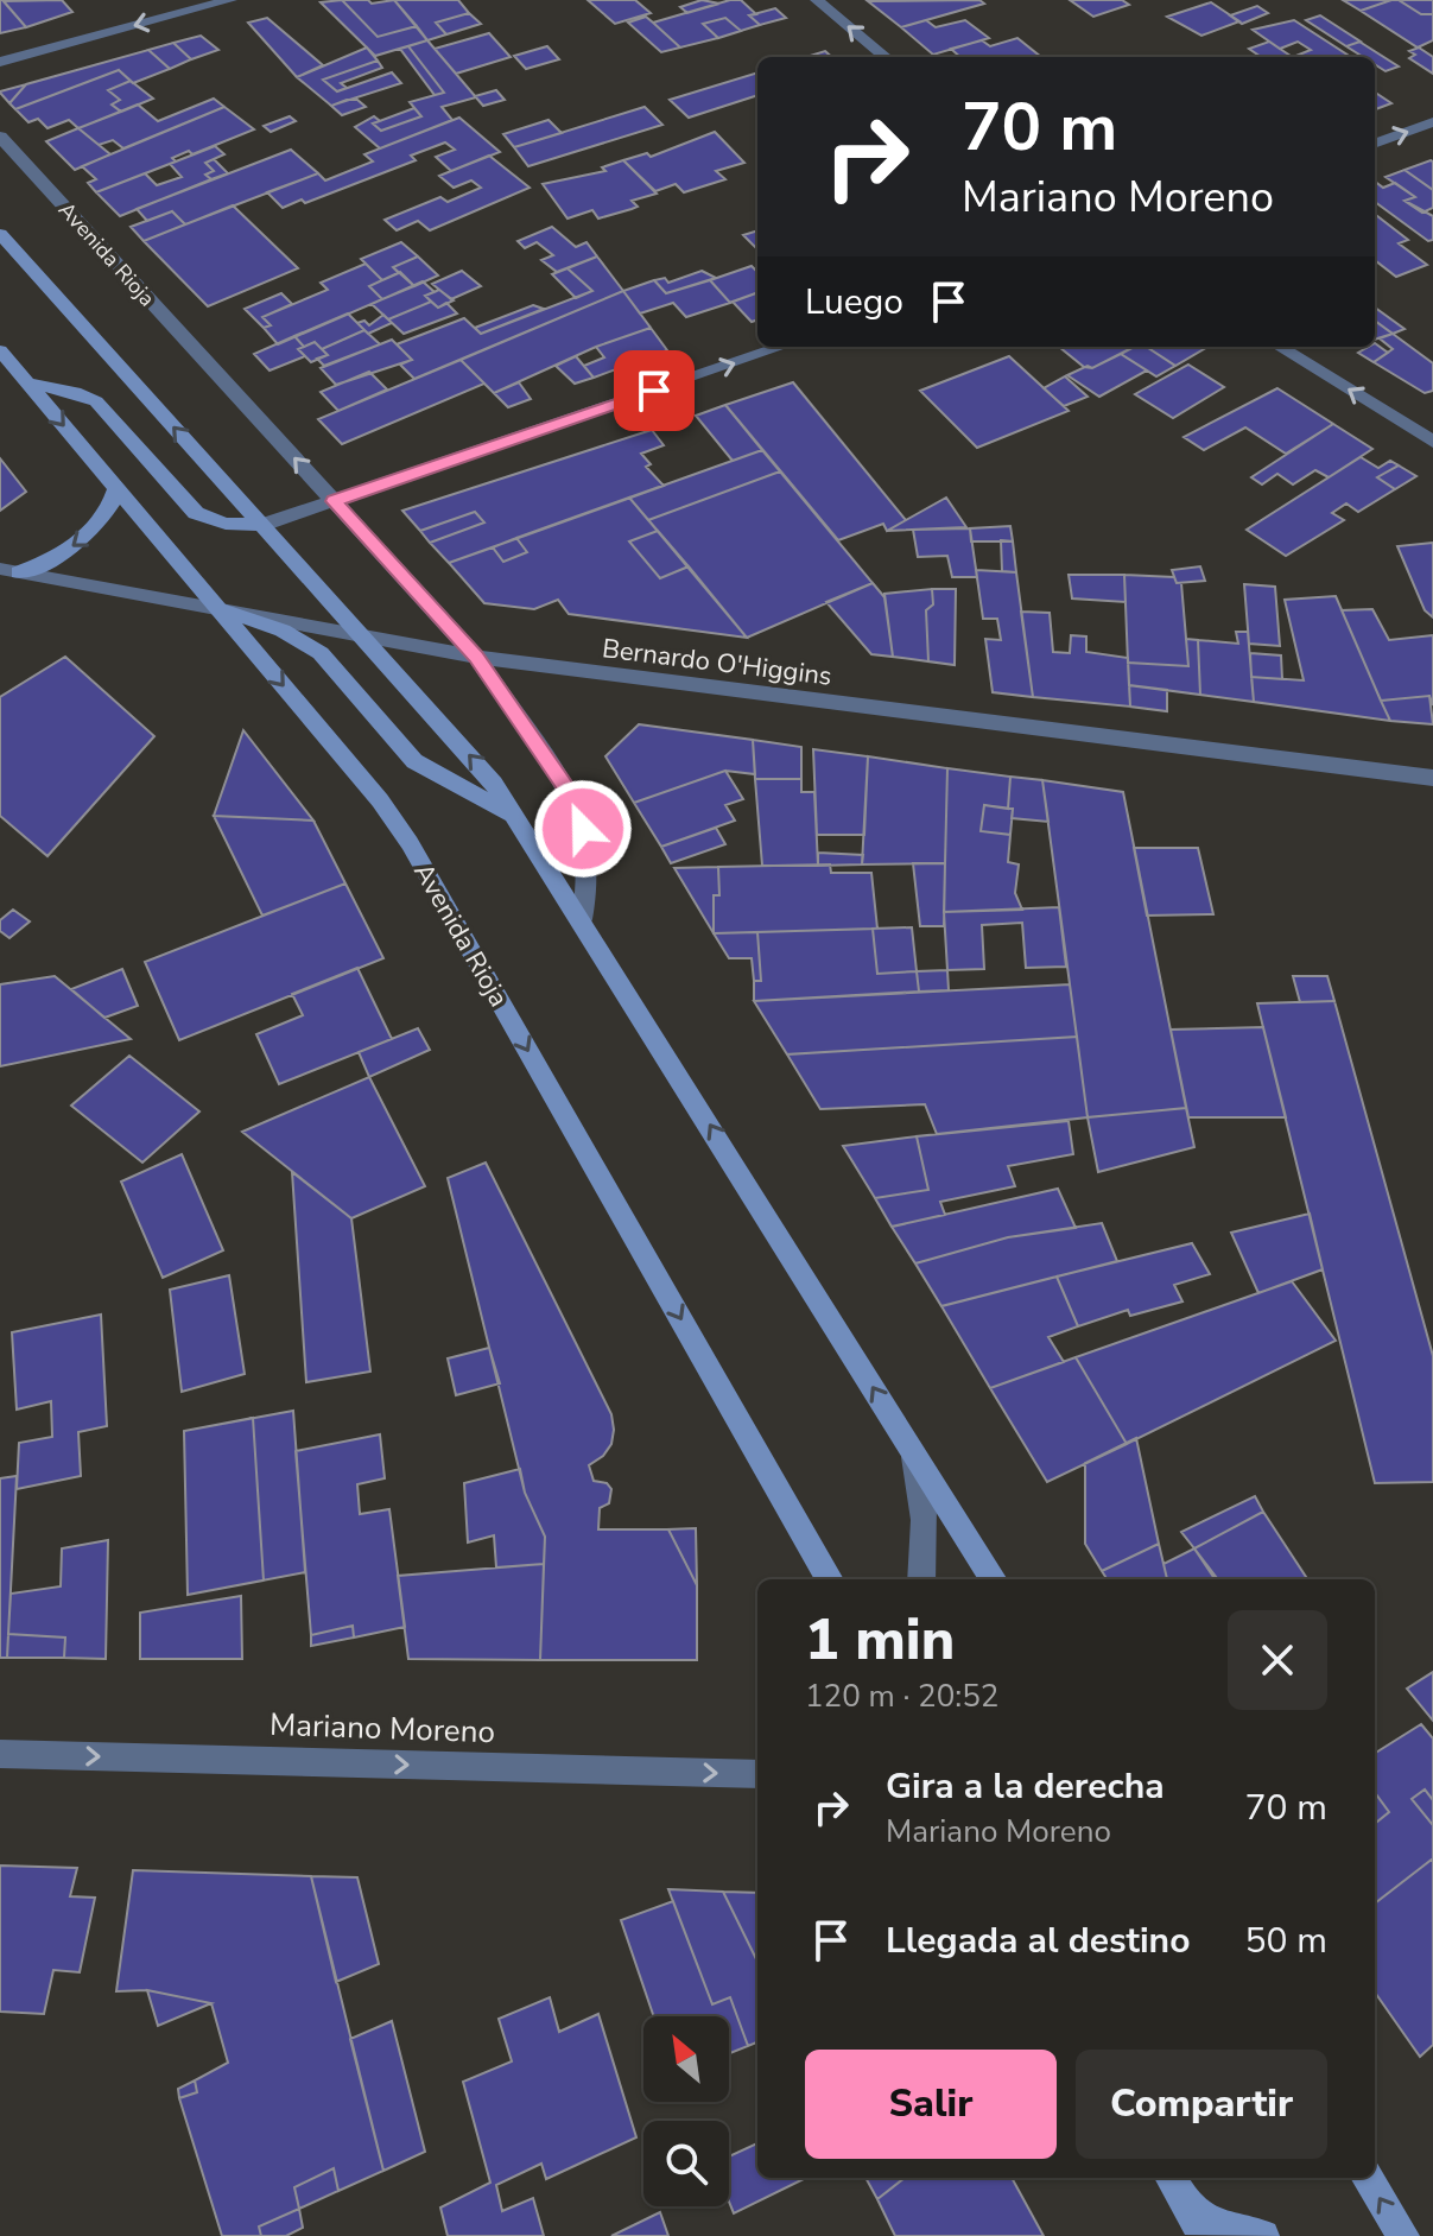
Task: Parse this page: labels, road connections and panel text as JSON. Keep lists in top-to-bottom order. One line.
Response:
{"streets":{"main road":["Avenida Rioja"],"street":["Bernardo O'Higgins","Mariano Moreno"]},"crossings":[["Avenida Rioja","Bernardo O'Higgins"]],"one_way":["Mariano Moreno"],"north":"top left","page":{"turn":["70 m","Mariano Moreno"],"then":"Luego","heading":["1 min","120 m · 20:52"],"list":[{"name":"Gira a la derecha","note":"Mariano Moreno","value":"70 m"},{"name":"Llegada al destino","value":"50 m"}],"buttons":["Salir","Compartir"]}}
